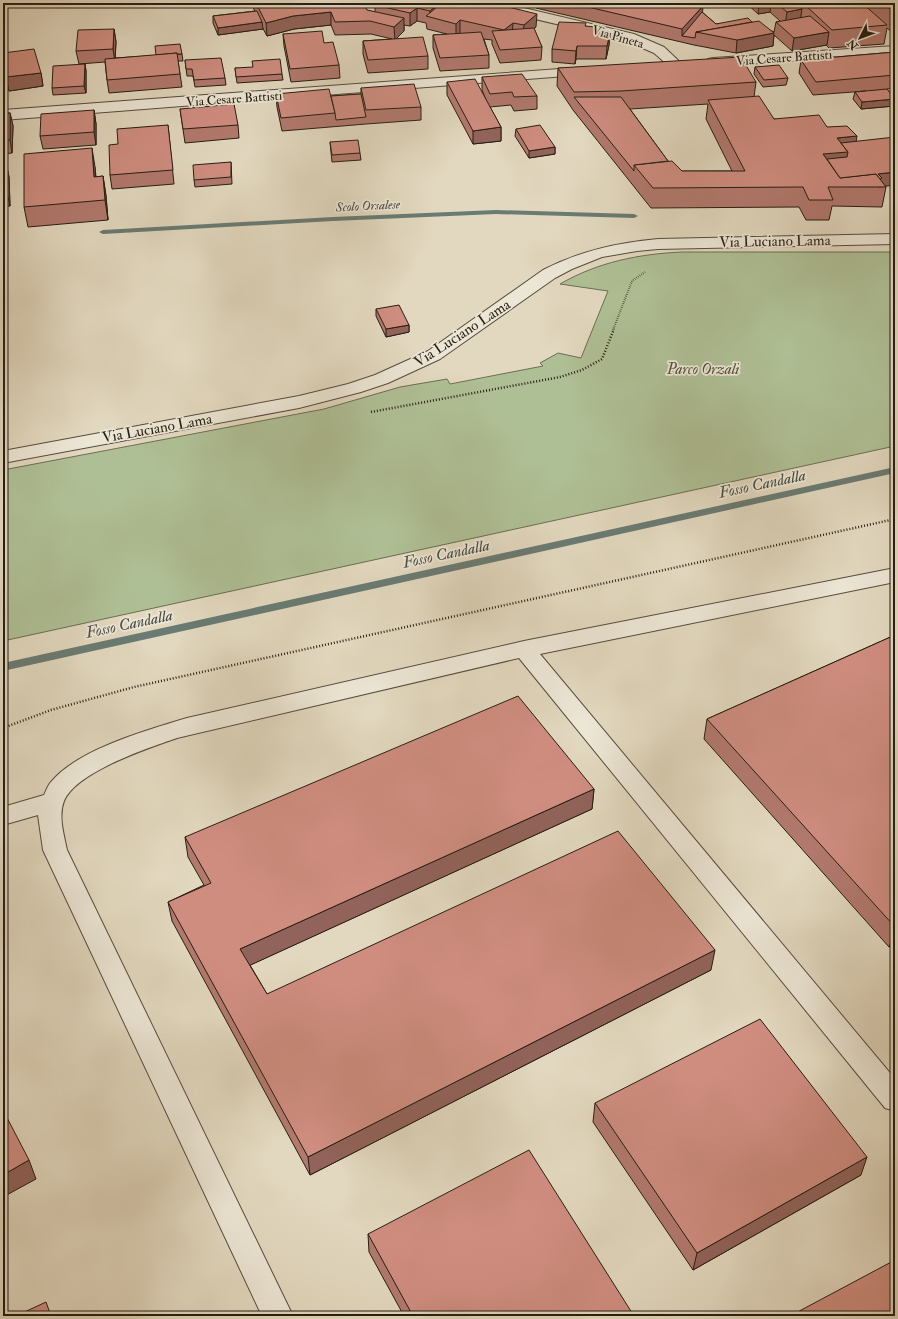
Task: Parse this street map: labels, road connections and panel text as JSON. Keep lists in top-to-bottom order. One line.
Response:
{"streets":{"street":["Via Pineta","Via Cesare Battisti","Via Luciano Lama"]},"crossings":[["Via Pineta","Via Cesare Battisti"]],"water":["Scolo Orsalese","Fosso Candalla"],"parks":["Parco Orzali"],"north":"bottom left"}
